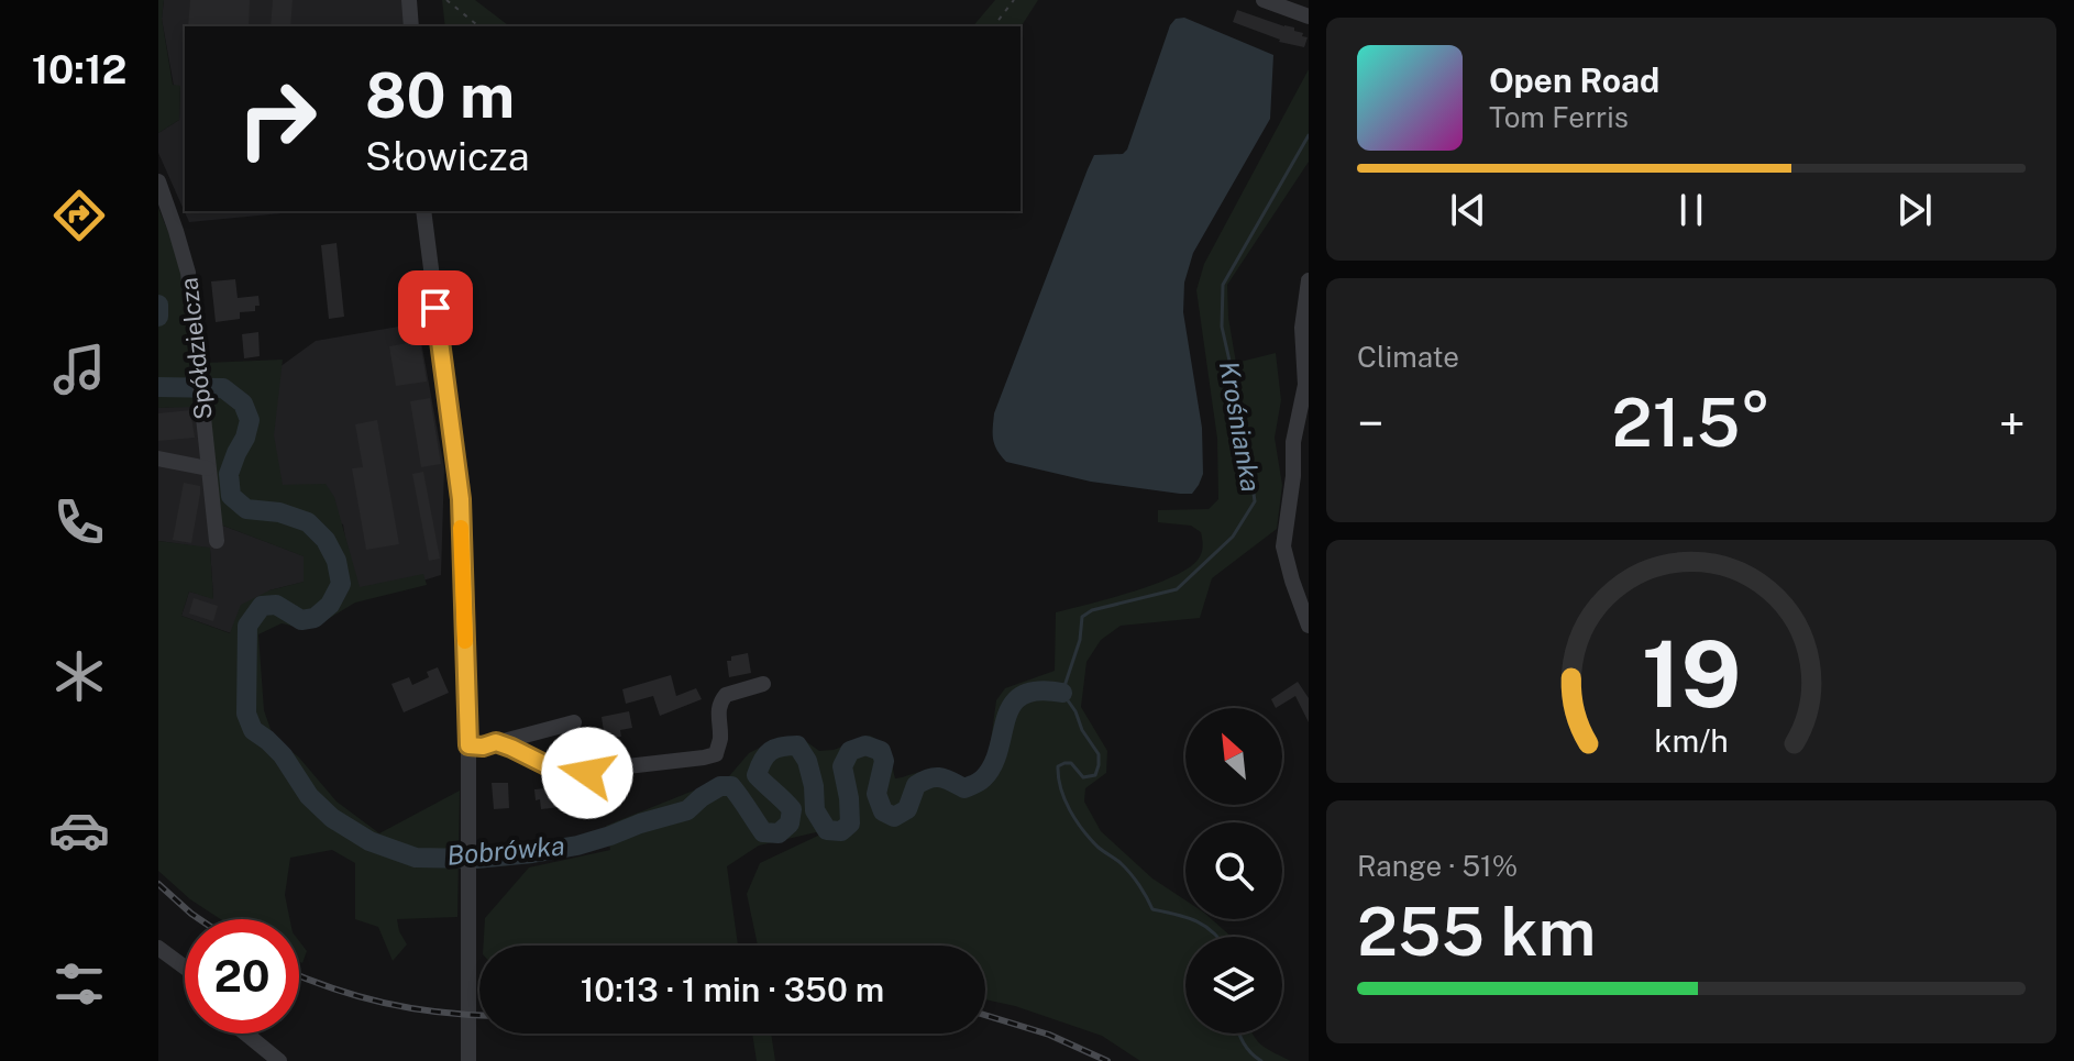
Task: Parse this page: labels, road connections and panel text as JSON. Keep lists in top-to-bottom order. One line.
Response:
{"streets":{"street":["Spółdzielcza"]},"water":["Krośnianka","Bobrówka"],"north":"top left","page":{"tabs":"10:12","turn":["80 m","Słowicza"],"song":["Open Road","Tom Ferris"],"tile":["Climate",["Range · 51%","255 km"]],"heat":["−","21.5°","+"],"limit":"20","trip":"10:13 · 1 min · 350 m","gauge":["19","km/h"]}}
